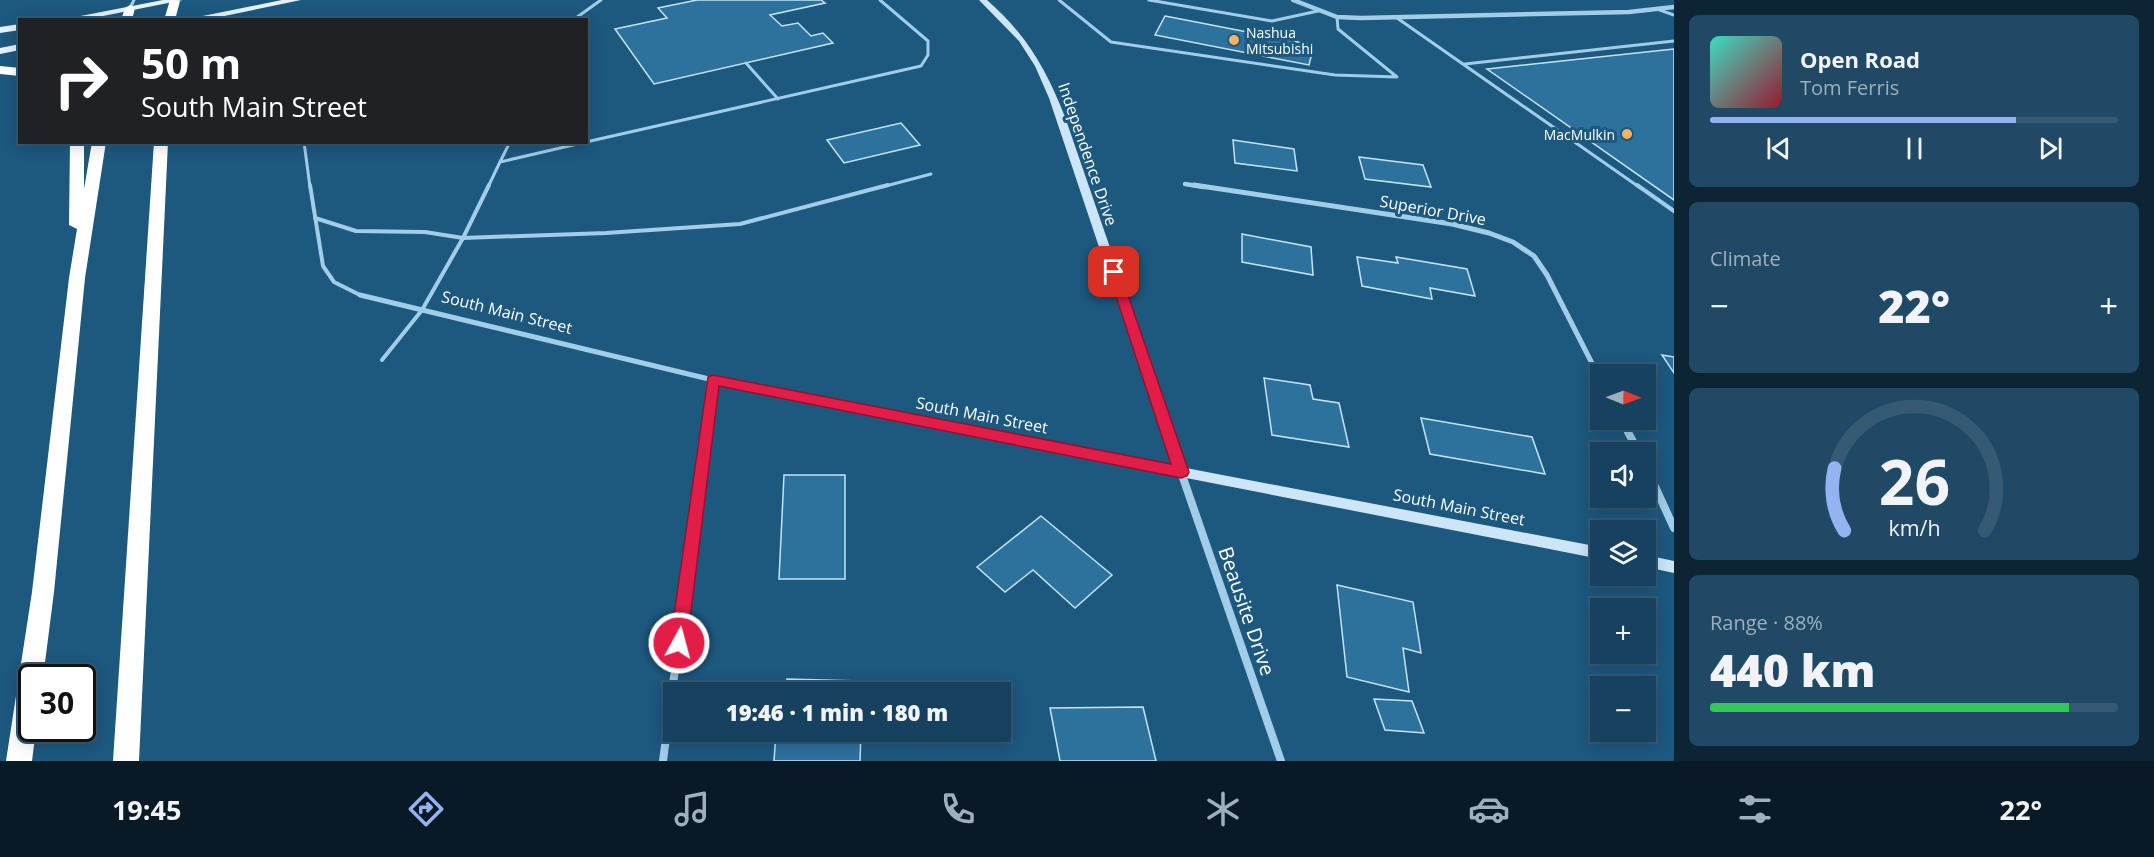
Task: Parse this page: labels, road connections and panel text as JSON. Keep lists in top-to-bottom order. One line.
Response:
{"streets":{"street":["Independence Drive","Superior Drive","South Main Street","Beausite Drive"]},"crossings":[["Independence Drive","South Main Street"],["Independence Drive","Beausite Drive"],["South Main Street","Beausite Drive"]],"places":["Nashua Mitsubishi","MacMulkin"],"north":"right","page":{"turn":["50 m","South Main Street"],"song":["Open Road","Tom Ferris"],"tile":["Climate",["Range · 88%","440 km"]],"heat":["−","22°","+"],"map_buttons":["+","−"],"limit":"30","trip":"19:46 · 1 min · 180 m","tabs":["19:45","22°"],"gauge":["26","km/h"]}}
